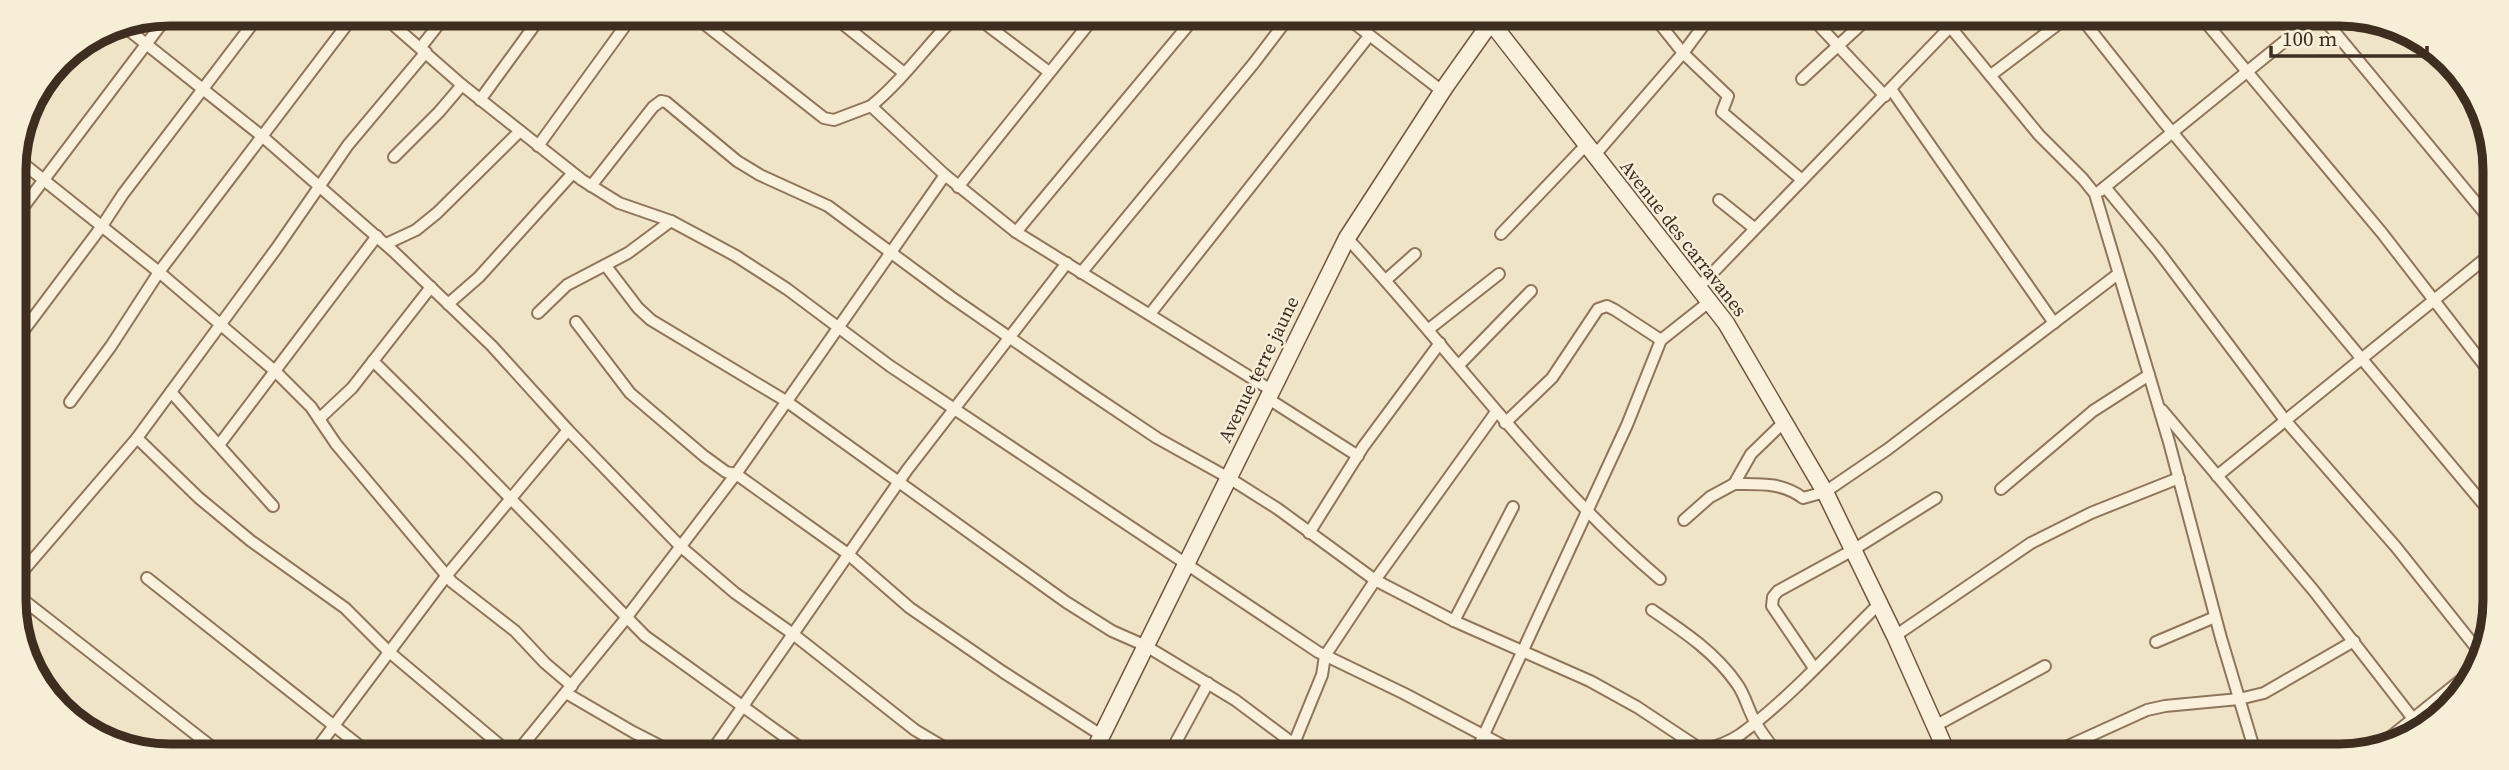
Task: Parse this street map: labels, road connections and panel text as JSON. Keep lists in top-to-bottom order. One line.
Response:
{"streets":{"street":["Avenue des carravanes","Avenue terre jaune"]},"scale_bar":"100 m"}
